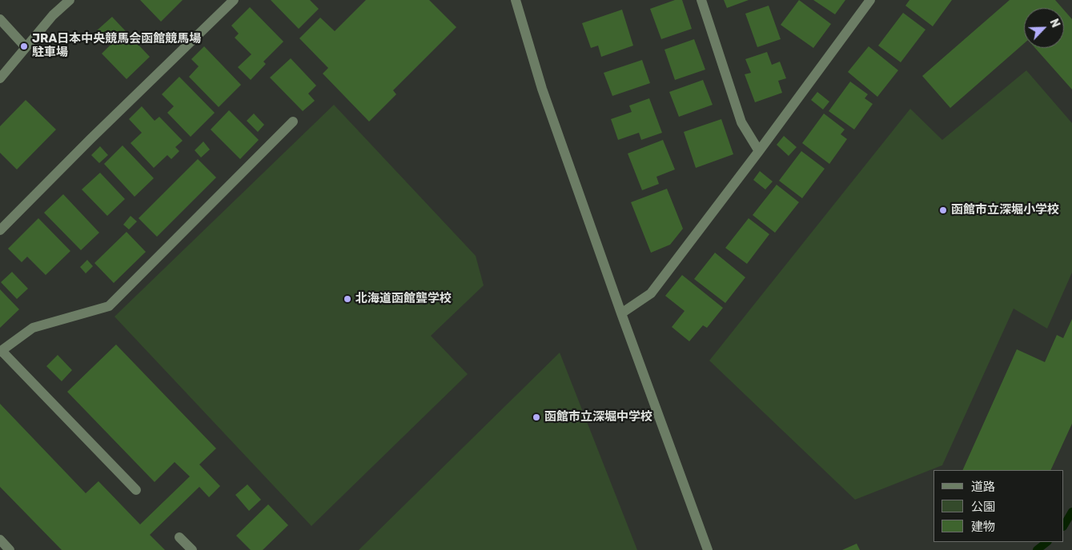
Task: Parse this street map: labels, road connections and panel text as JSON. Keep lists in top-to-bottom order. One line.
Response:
{"places":["JRA日本中央競馬会函館競馬場 駐車場","函館市立深堀小学校","北海道函館聾学校","函館市立深堀中学校"],"legend":["道路","公園","建物"],"north":"top right"}
